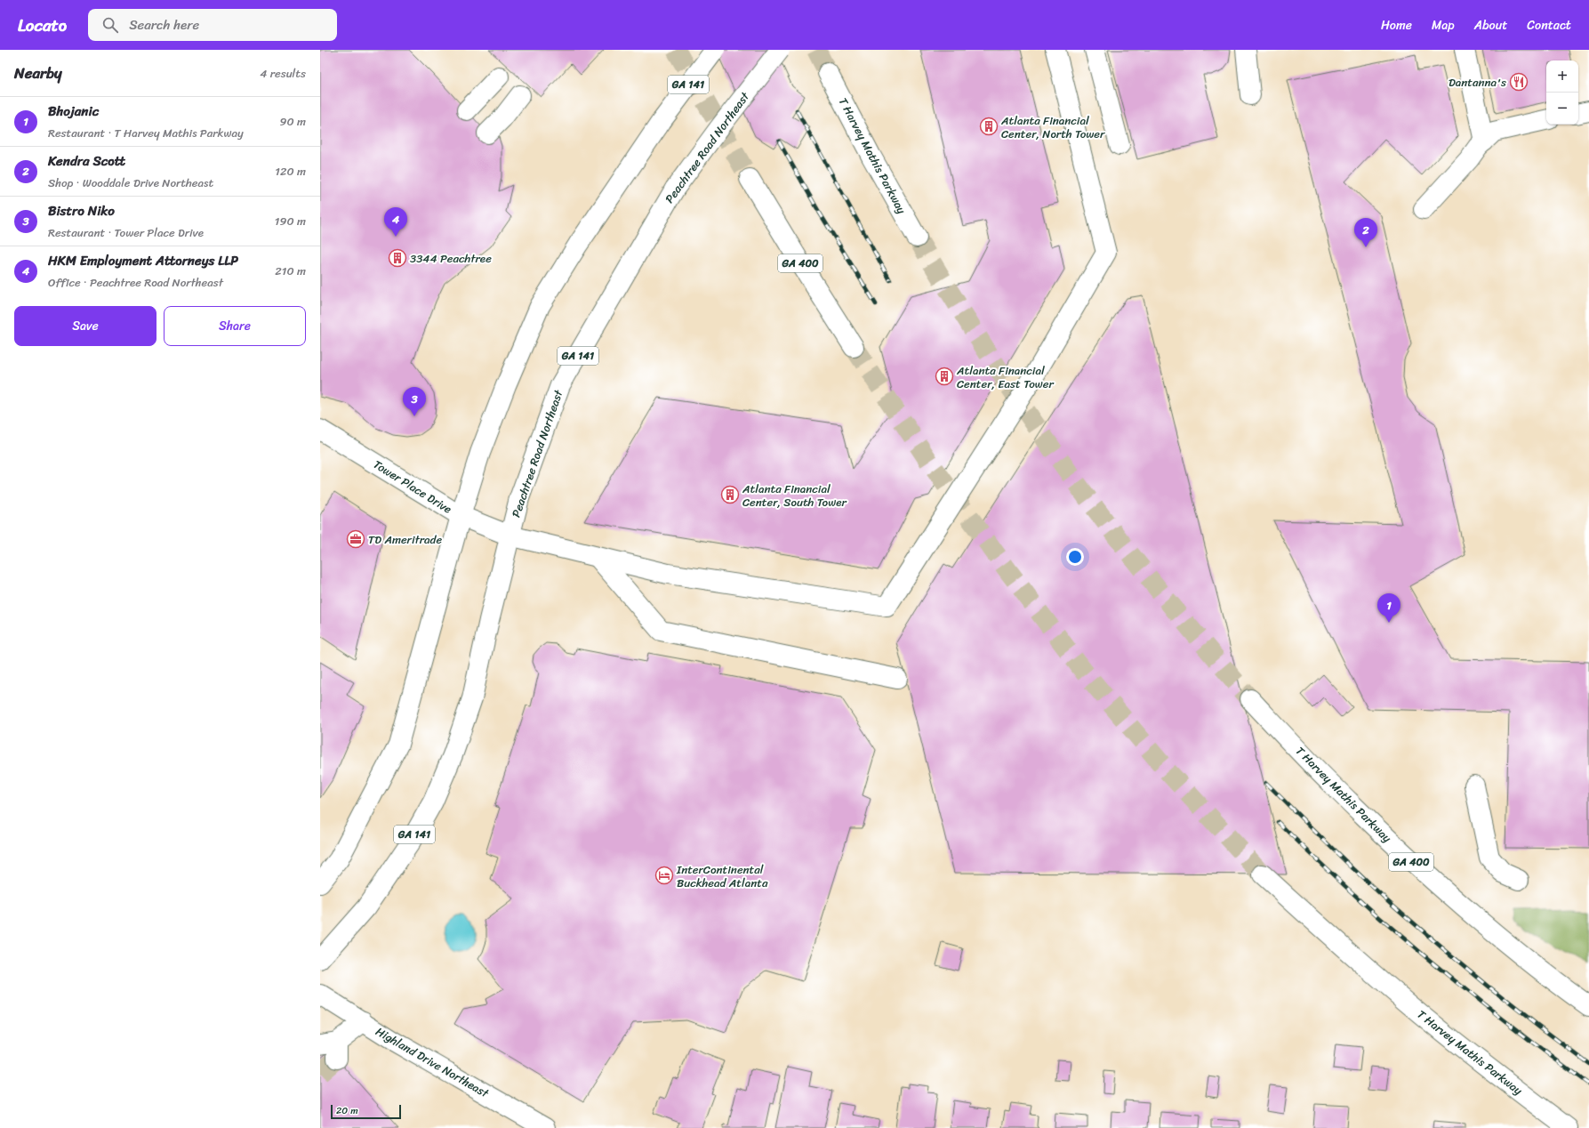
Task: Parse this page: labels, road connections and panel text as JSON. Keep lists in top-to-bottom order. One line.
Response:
{"streets":{"main road":["GA 141","Peachtree Road Northeast","T Harvey Mathis Parkway","GA 400","Tower Place Drive","Highland Drive Northeast"]},"crossings":[["GA 141","Tower Place Drive"],["Peachtree Road Northeast","Tower Place Drive"]],"places":{"restaurant":["Dantanna's"],"building":["Atlanta Financial Center, North Tower","3344 Peachtree","Atlanta Financial Center, East Tower","Atlanta Financial Center, South Tower"],"office":["TD Ameritrade"],"hotel":["InterContinental Buckhead Atlanta"]},"scale_bar":"20 m","page":{"header":"Locato","search":"Search here","nav":["Home","Map","About","Contact"],"heading":["Nearby","4 results"],"map_buttons":["+","−"],"list":[{"mark":"1","name":"Bhojanic","note":"Restaurant · T Harvey Mathis Parkway","value":"90 m"},{"mark":"2","name":"Kendra Scott","note":"Shop · Wooddale Drive Northeast","value":"120 m"},{"mark":"3","name":"Bistro Niko","note":"Restaurant · Tower Place Drive","value":"190 m"},{"mark":"4","name":"HKM Employment Attorneys LLP","note":"Office · Peachtree Road Northeast","value":"210 m"}],"pins":["4","2","3","1"],"buttons":["Save","Share"],"scale":"20 m"}}
